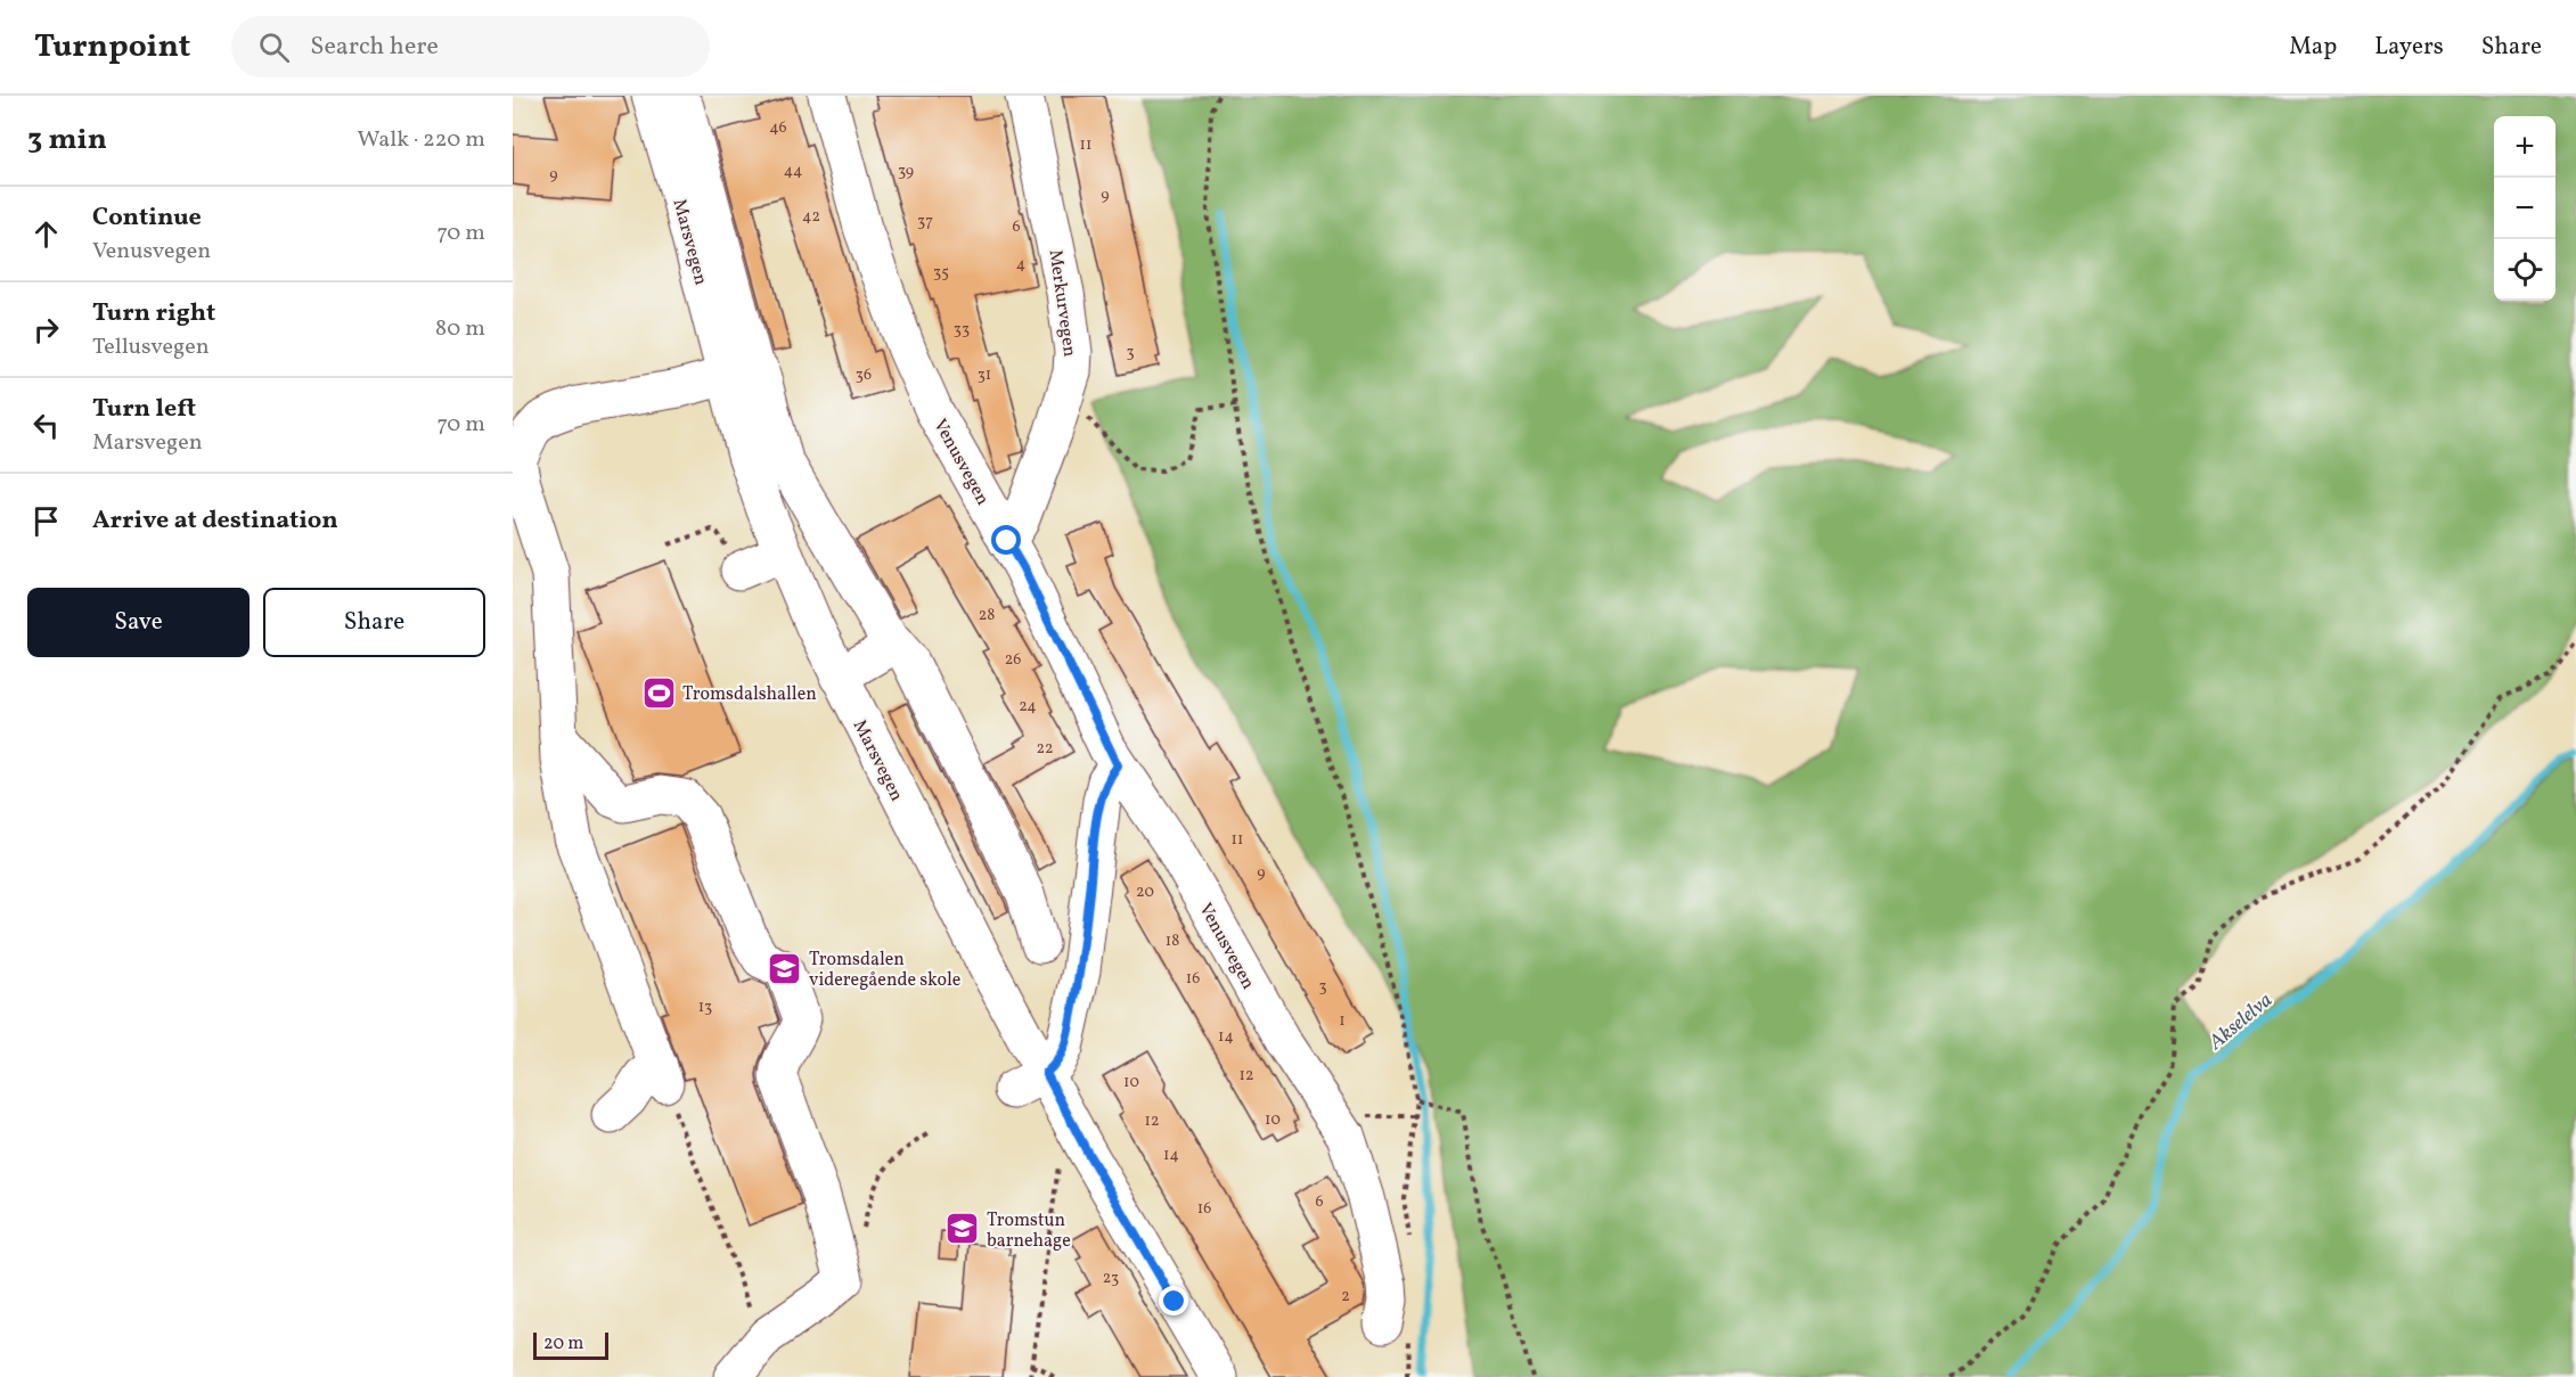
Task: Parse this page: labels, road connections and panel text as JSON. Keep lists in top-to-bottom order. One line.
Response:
{"streets":{"street":["Marsvegen","Merkurvegen","Venusvegen"]},"crossings":[["Merkurvegen","Venusvegen"]],"water":["Akselelva"],"places":{"sports":["Tromsdalshallen"],"school or university":["Tromsdalen videregående skole","Tromstun barnehage"]},"house_numbers":["46","11","44","39","9","9","42","37","6","4","35","33","3","36","31","28","26","24","22","11","9","20","18","16","3","13","1","14","12","10","10","12","14","6","16","23","2"],"scale_bar":"20 m","page":{"header":"Turnpoint","search":"Search here","nav":["Map","Layers","Share"],"heading":["3 min","Walk · 220 m"],"map_buttons":["+","−"],"list":[["Continue","Venusvegen","70 m"],["Turn right","Tellusvegen","80 m"],["Turn left","Marsvegen","70 m"],"Arrive at destination"],"buttons":["Save","Share"],"scale":"20 m"}}
